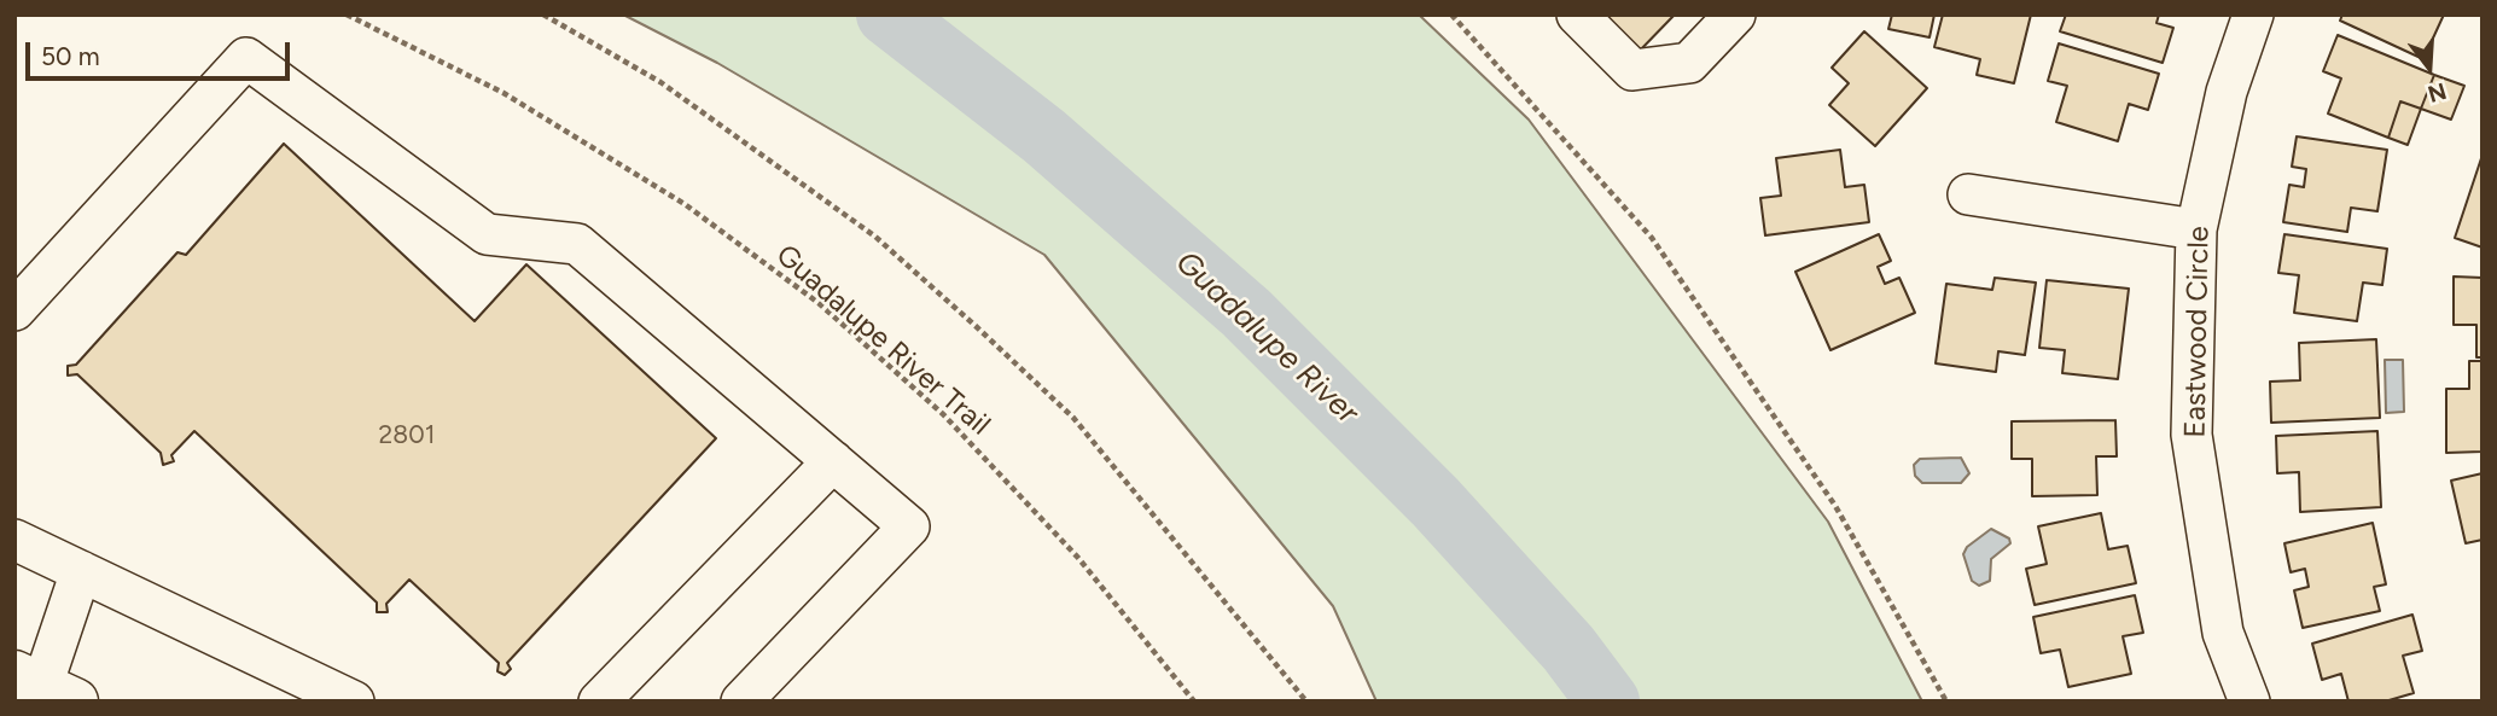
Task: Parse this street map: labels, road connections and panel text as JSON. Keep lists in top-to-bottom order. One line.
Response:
{"streets":{"street":["Eastwood Circle"],"path":["Guadalupe River Trail"]},"water":["Guadalupe River"],"house_numbers":["2801"],"scale_bar":"50 m","north":"bottom"}
